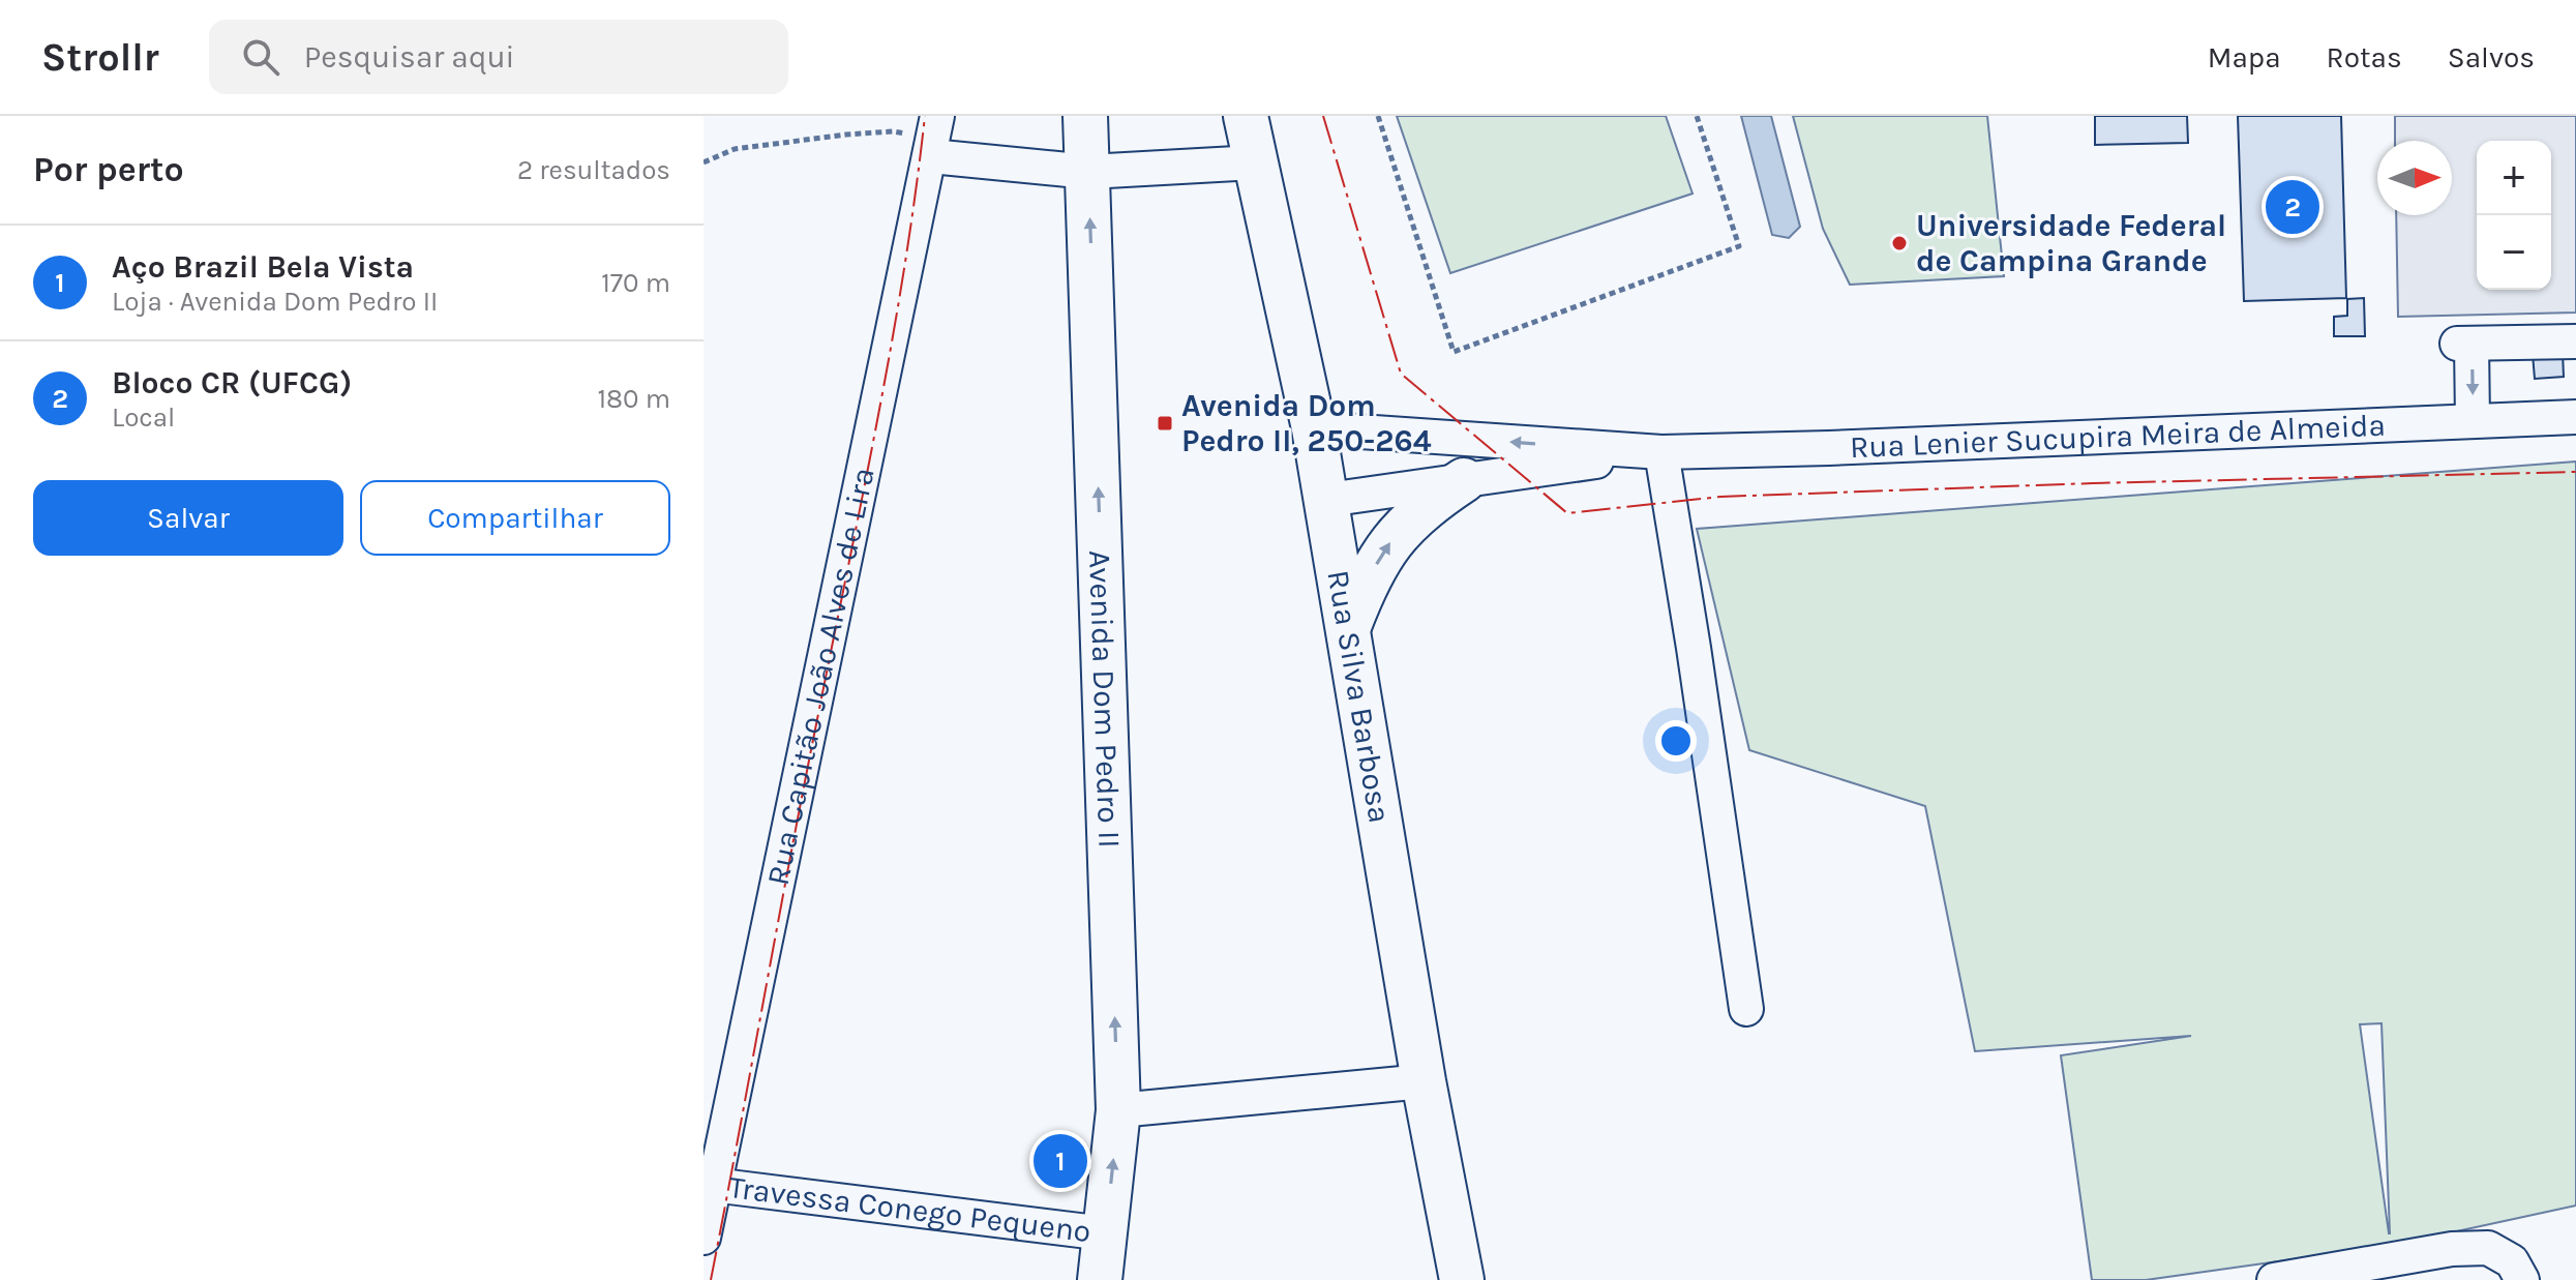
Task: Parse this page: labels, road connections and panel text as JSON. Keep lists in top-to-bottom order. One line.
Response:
{"streets":{"main road":["Rua Silva Barbosa","Avenida Dom Pedro II"],"street":["Rua Lenier Sucupira Meira de Almeida","Rua Capitão João Alves de Lira","Travessa Conego Pequeno"]},"crossings":[["Rua Lenier Sucupira Meira de Almeida","Rua Silva Barbosa"],["Rua Capitão João Alves de Lira","Travessa Conego Pequeno"],["Avenida Dom Pedro II","Travessa Conego Pequeno"]],"one_way":["Avenida Dom Pedro II"],"places":{"other":["Universidade Federal de Campina Grande"],"transit":["Avenida Dom Pedro II, 250-264"]},"north":"right","page":{"header":"Strollr","search":"Pesquisar aqui","nav":["Mapa","Rotas","Salvos"],"heading":["Por perto","2 resultados"],"map_buttons":["+","−"],"pins":["2","1"],"list":[{"mark":"1","name":"Aço Brazil Bela Vista","note":"Loja · Avenida Dom Pedro II","value":"170 m"},{"mark":"2","name":"Bloco CR (UFCG)","note":"Local","value":"180 m"}],"buttons":["Salvar","Compartilhar"]}}
